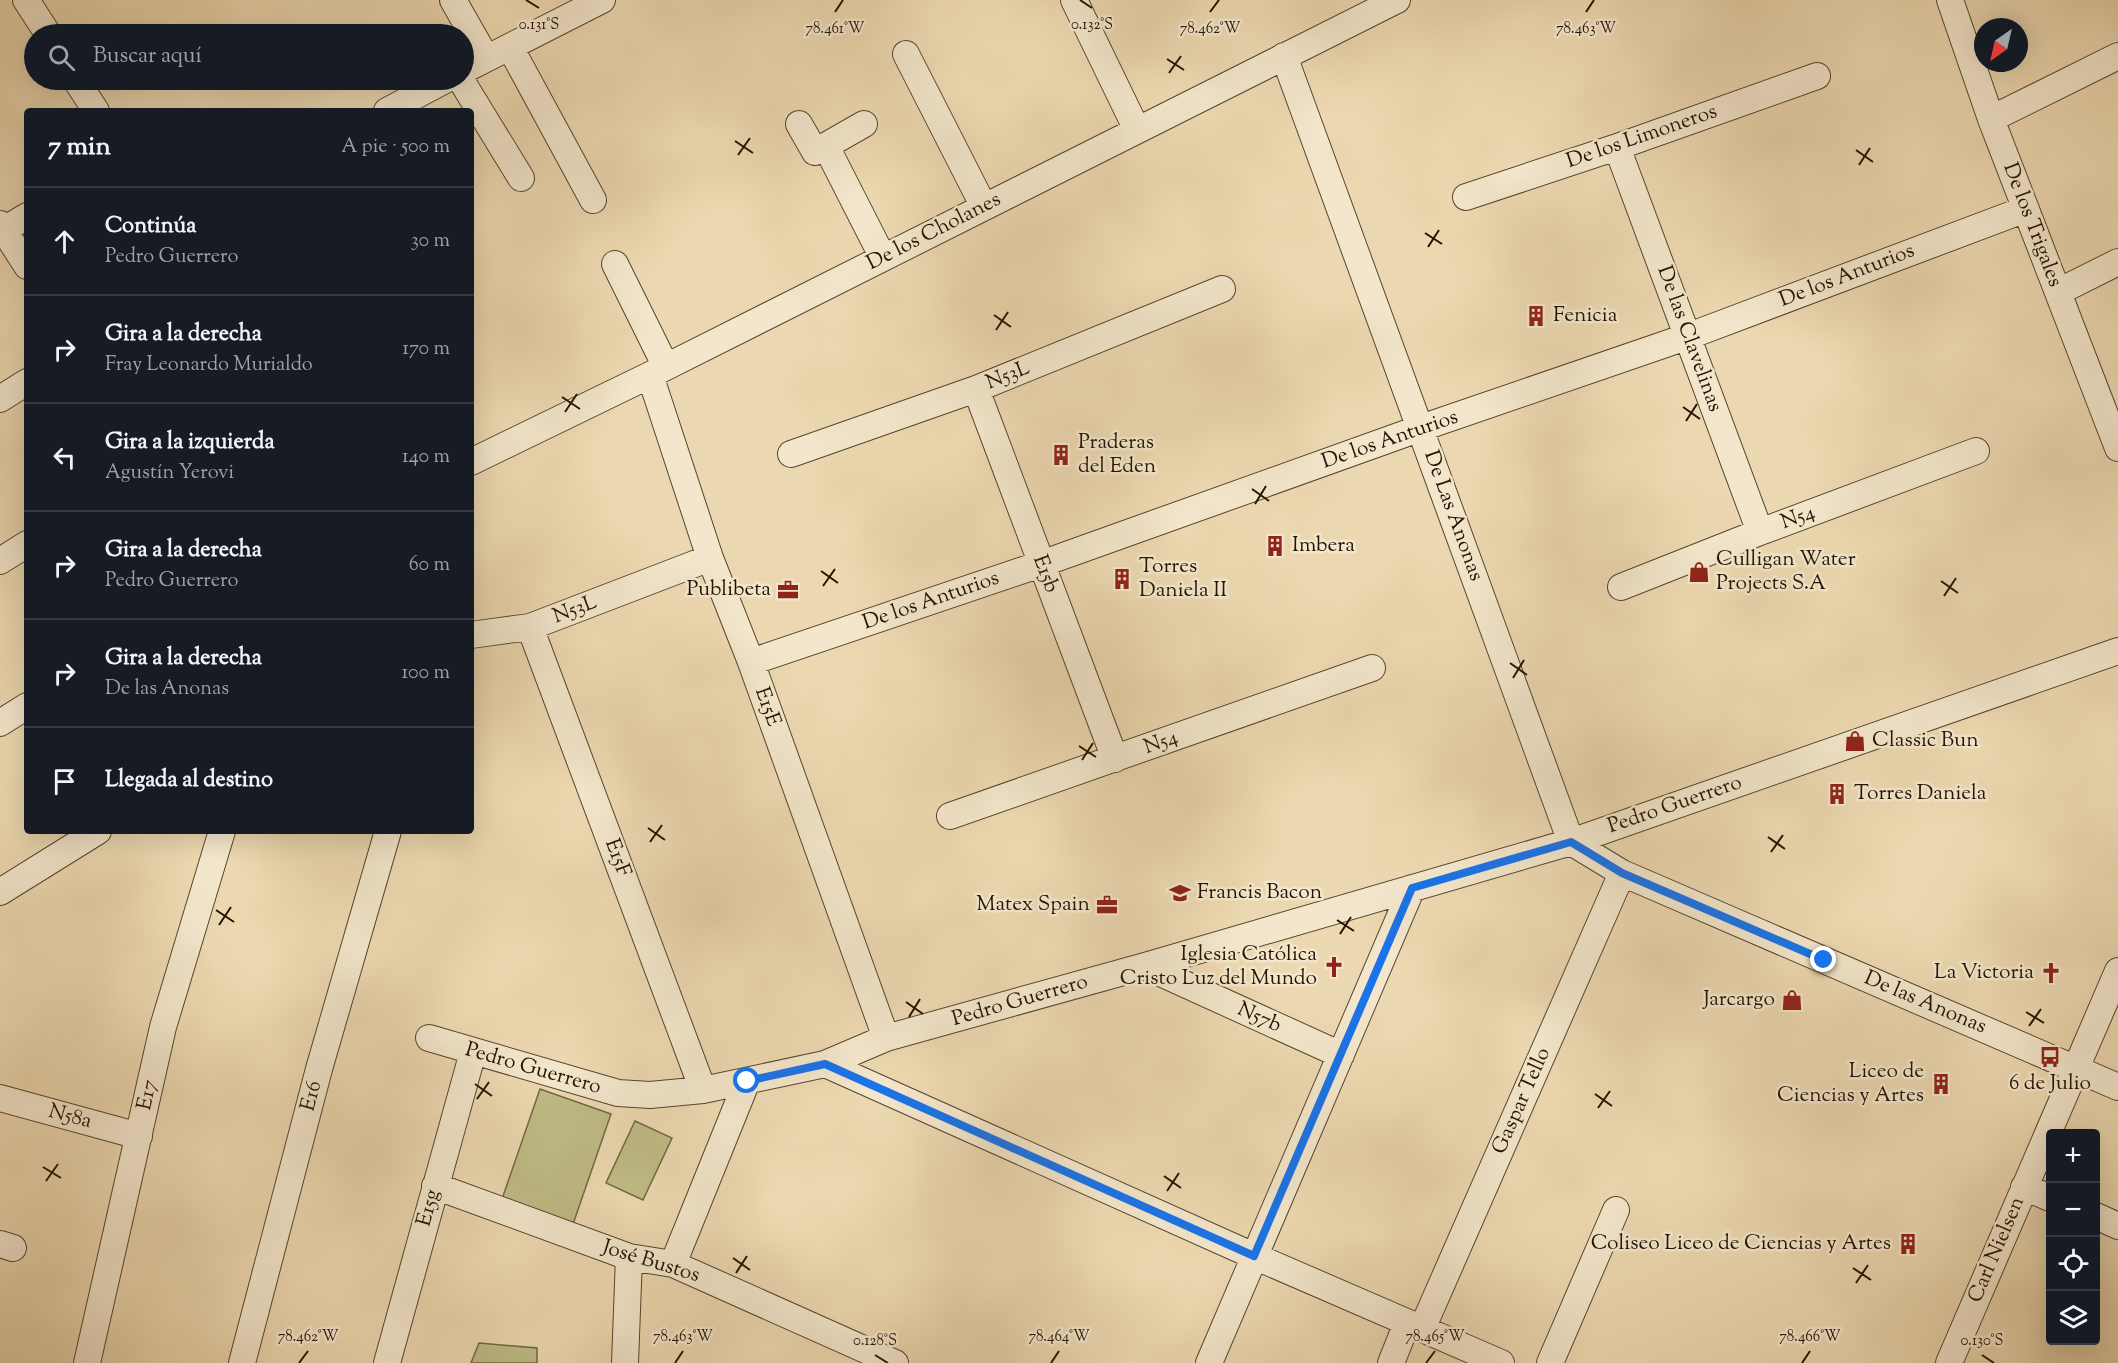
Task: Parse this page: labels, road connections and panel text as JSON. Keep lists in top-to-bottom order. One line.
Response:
{"streets":{"street":["De los Limoneros","De los Trigales","De los Cholanes","De los Anturios","De las Clavelinas","N53L","De Las Anonas","N54","E15b","E15E","Pedro Guerrero","E15F","De las Anonas","N57b","E17","E16","Gaspar Tello","N58a","E15g","Carl Nielsen","José Bustos"]},"crossings":[["De los Limoneros","De las Clavelinas"],["De los Trigales","De los Anturios"],["De los Cholanes","De Las Anonas"],["De los Cholanes","E15E"],["De los Anturios","De las Clavelinas"],["De los Anturios","De Las Anonas"],["De los Anturios","E15b"],["De los Anturios","E15E"],["De las Clavelinas","N54"],["N53L","E15b"],["N53L","E15E"],["N53L","E15F"],["De Las Anonas","Pedro Guerrero"],["De Las Anonas","De las Anonas"],["N54","E15b"],["E15E","Pedro Guerrero"],["Pedro Guerrero","E15F"],["Pedro Guerrero","De las Anonas"],["Pedro Guerrero","N57b"],["Pedro Guerrero","E15g"],["De las Anonas","Gaspar Tello"],["De las Anonas","Carl Nielsen"],["E17","N58a"],["E15g","José Bustos"]],"places":{"building":["Fenicia","Praderas del Eden","Imbera","Torres Daniela II","Torres Daniela","Liceo de Ciencias y Artes","Coliseo Liceo de Ciencias y Artes"],"shop":["Culligan Water Projects S.A","Classic Bun","Jarcargo"],"office":["Publibeta","Matex Spain"],"school or university":["Francis Bacon"],"church":["Iglesia Católica Cristo Luz del Mundo","La Victoria"],"bus stop":["6 de Julio"]},"north":"bottom left","page":{"search":"Buscar aquí","heading":["7 min","A pie · 500 m"],"list":[["Continúa","Pedro Guerrero","30 m"],["Gira a la derecha","Fray Leonardo Murialdo","170 m"],["Gira a la izquierda","Agustín Yerovi","140 m"],["Gira a la derecha","Pedro Guerrero","60 m"],["Gira a la derecha","De las Anonas","100 m"],"Llegada al destino"],"map_buttons":["+","−"]},"coordinates":["0.131°S","0.132°S","78.461°W","78.462°W","78.463°W","78.464°W","78.465°W","78.466°W","0.128°S","0.130°S"]}
